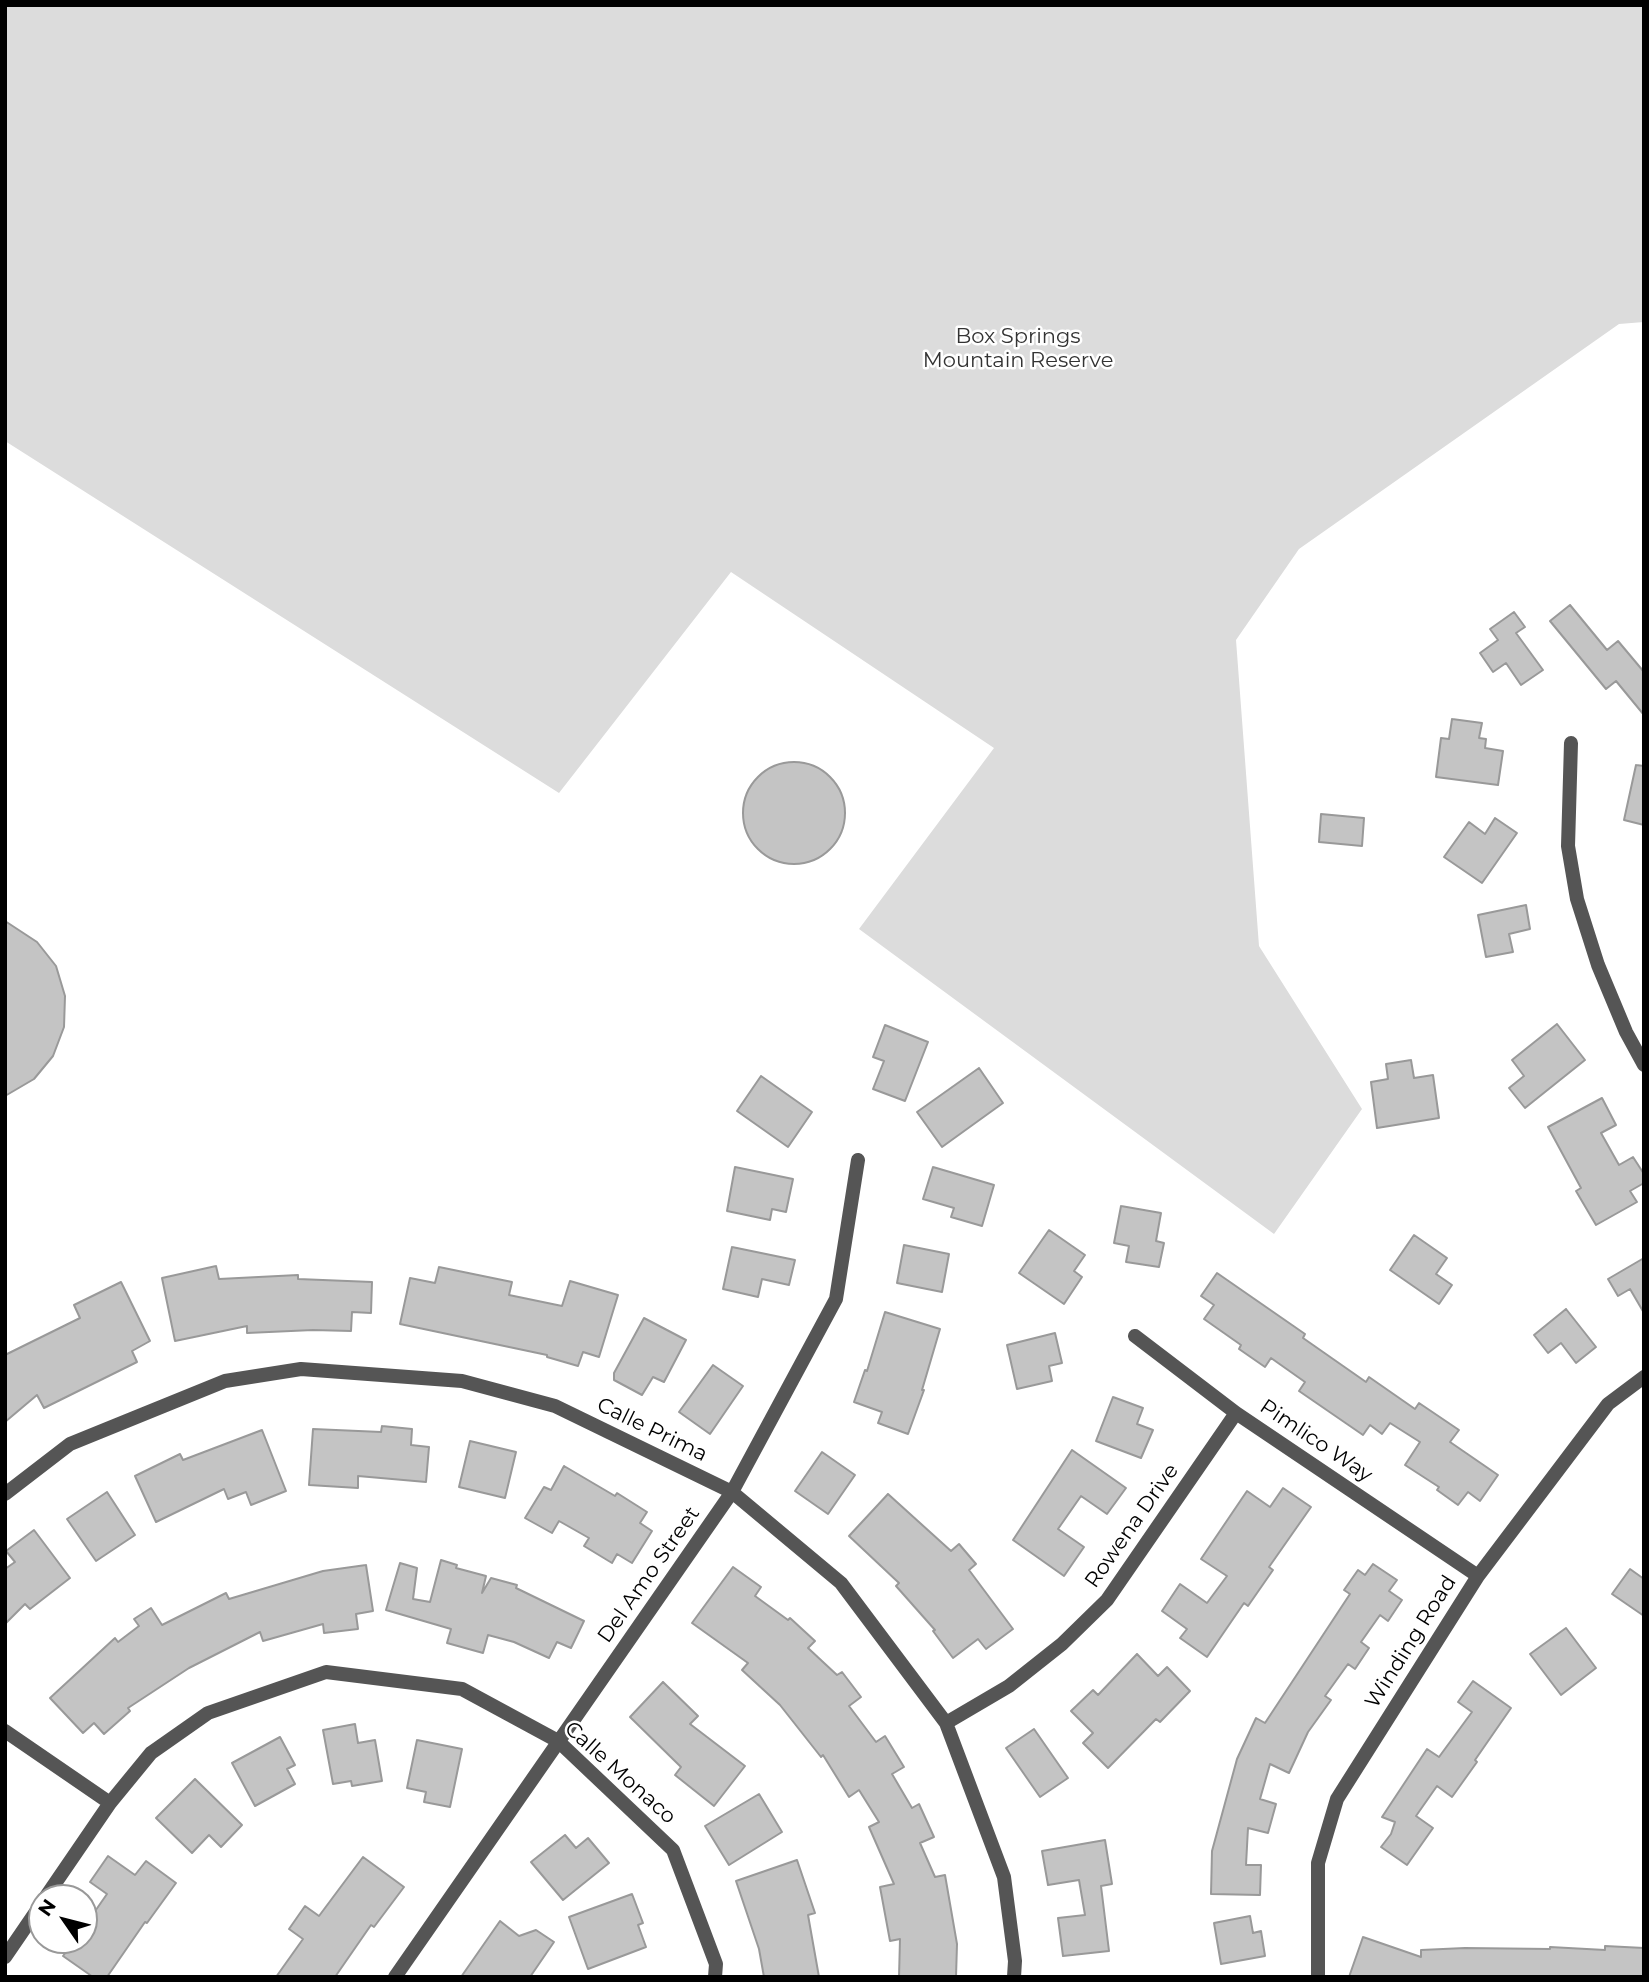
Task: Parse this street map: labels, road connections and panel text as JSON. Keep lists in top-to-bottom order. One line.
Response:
{"streets":{"street":["Calle Prima","Pimlico Way","Rowena Drive","Del Amo Street","Winding Road","Calle Monaco"]},"crossings":[["Calle Prima","Rowena Drive"],["Calle Prima","Del Amo Street"],["Pimlico Way","Rowena Drive"],["Pimlico Way","Winding Road"],["Del Amo Street","Calle Monaco"]],"parks":["Box Springs Mountain Reserve"],"north":"top left"}
